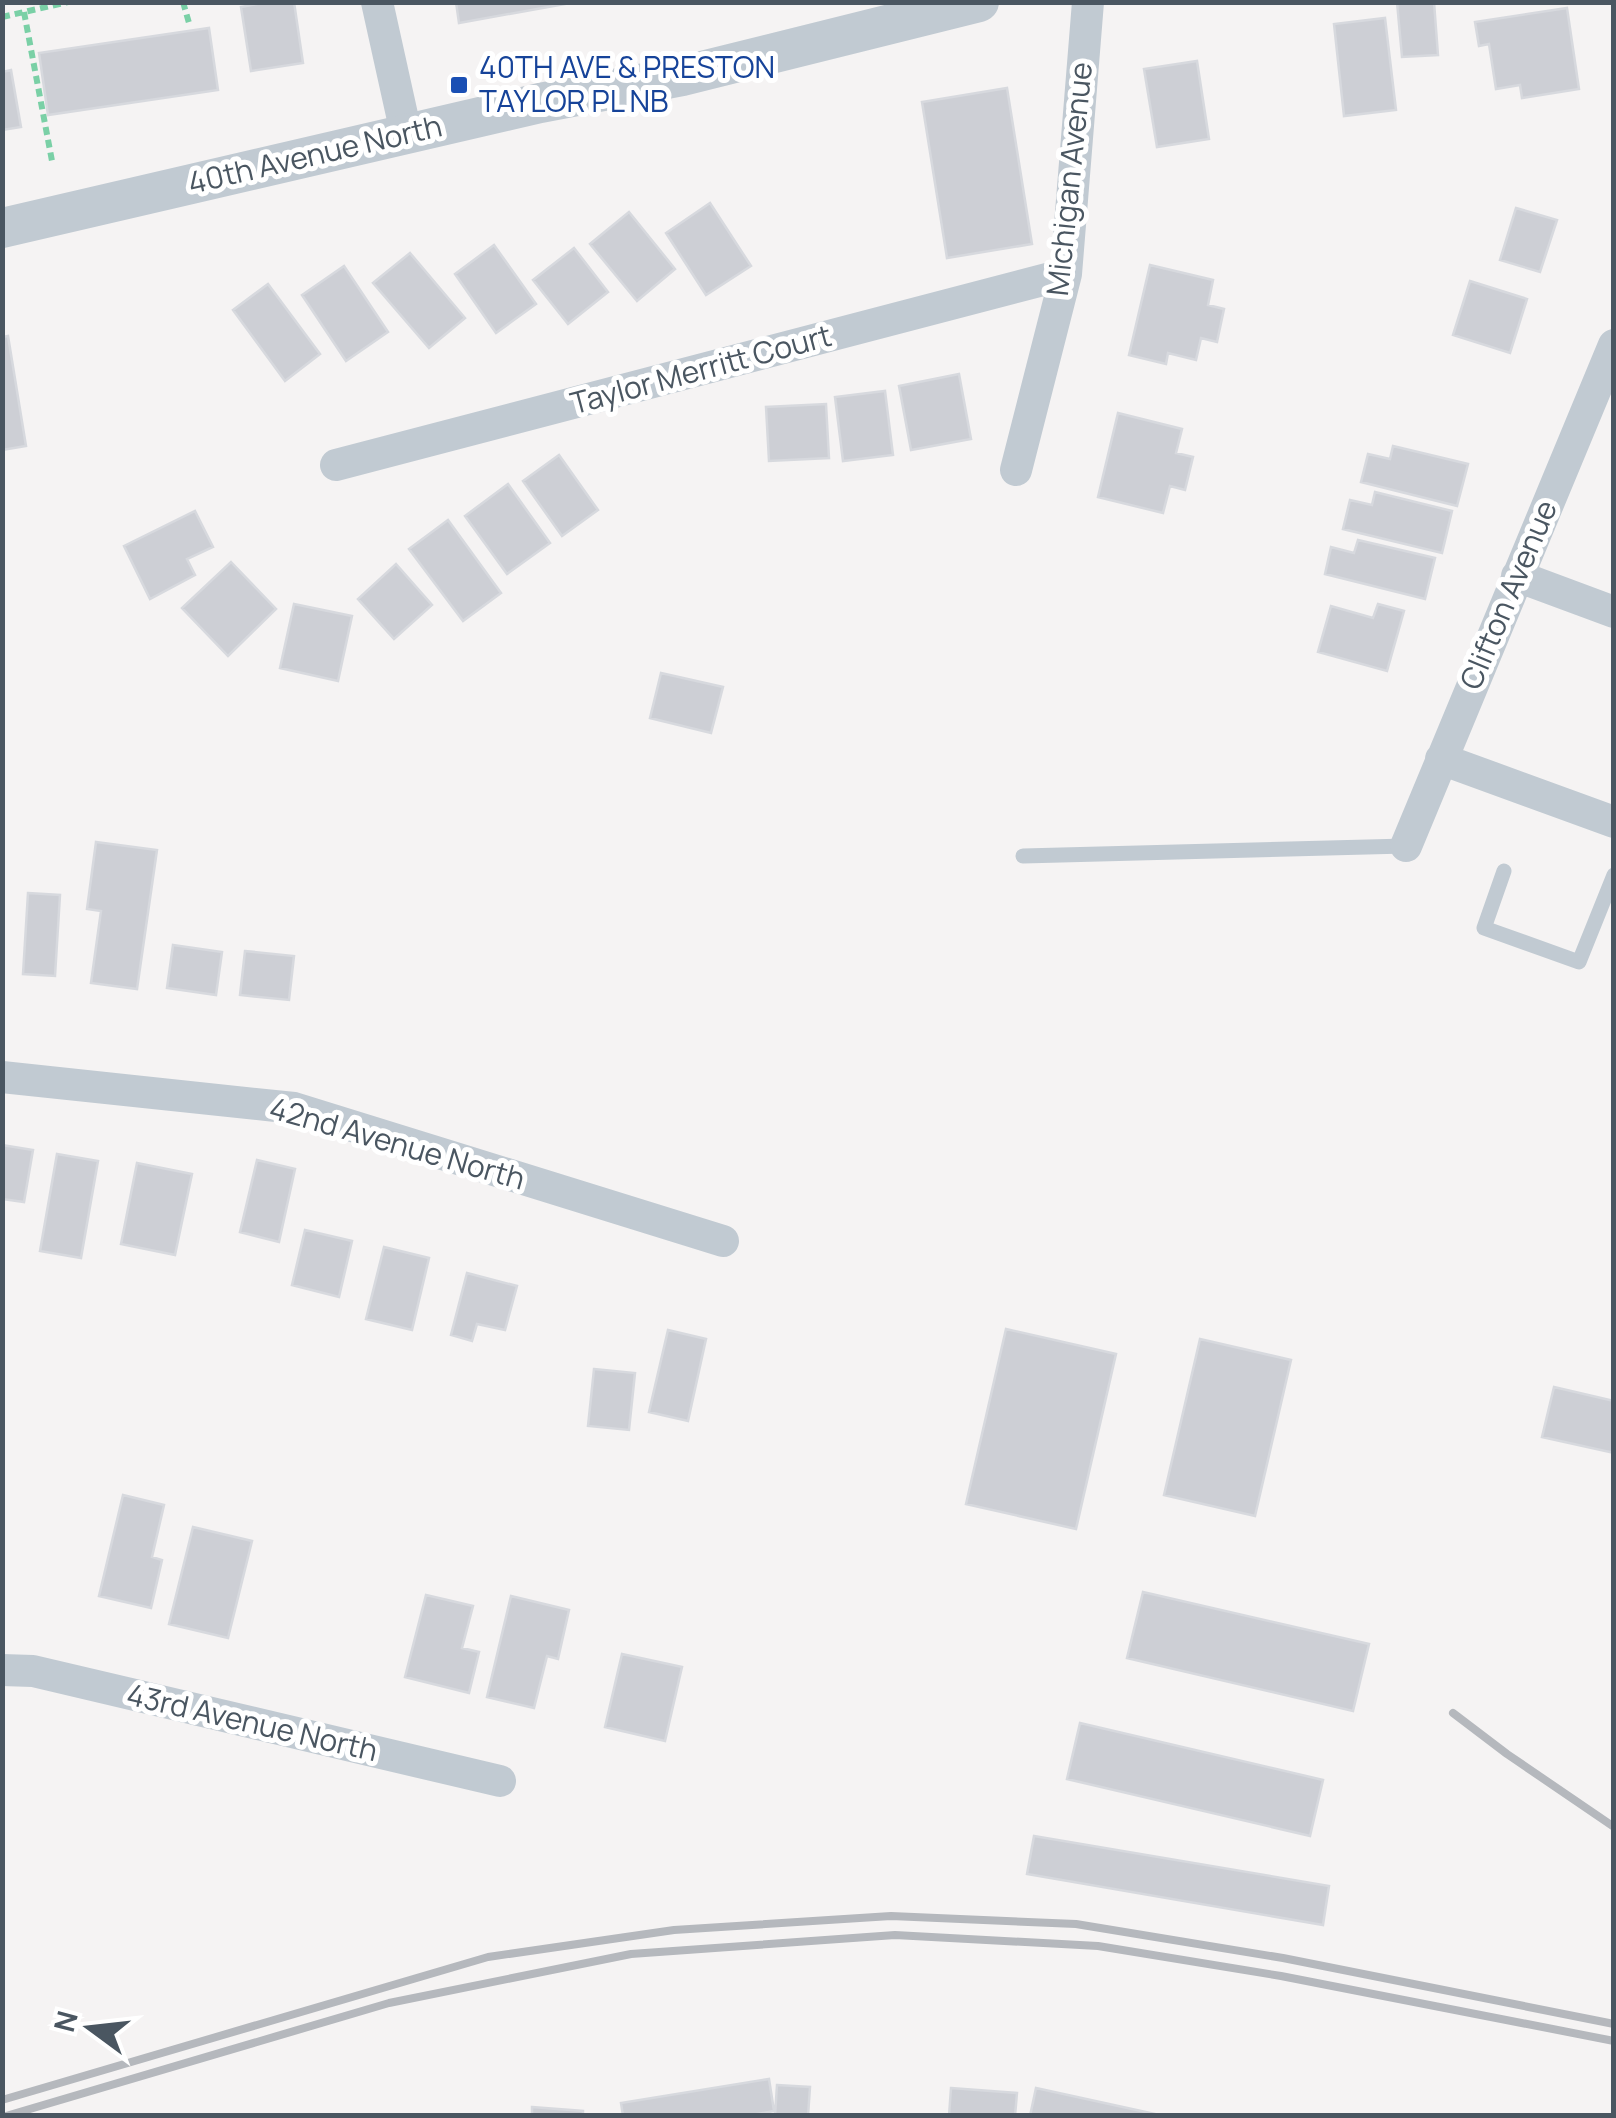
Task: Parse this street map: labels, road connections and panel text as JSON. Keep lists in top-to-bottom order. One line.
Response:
{"streets":{"street":["40th Avenue North","Michigan Avenue","Taylor Merritt Court","Clifton Avenue","42nd Avenue North","43rd Avenue North"]},"crossings":[["Michigan Avenue","Taylor Merritt Court"]],"places":{"transit":["40TH AVE & PRESTON TAYLOR PL NB"]},"north":"left"}
